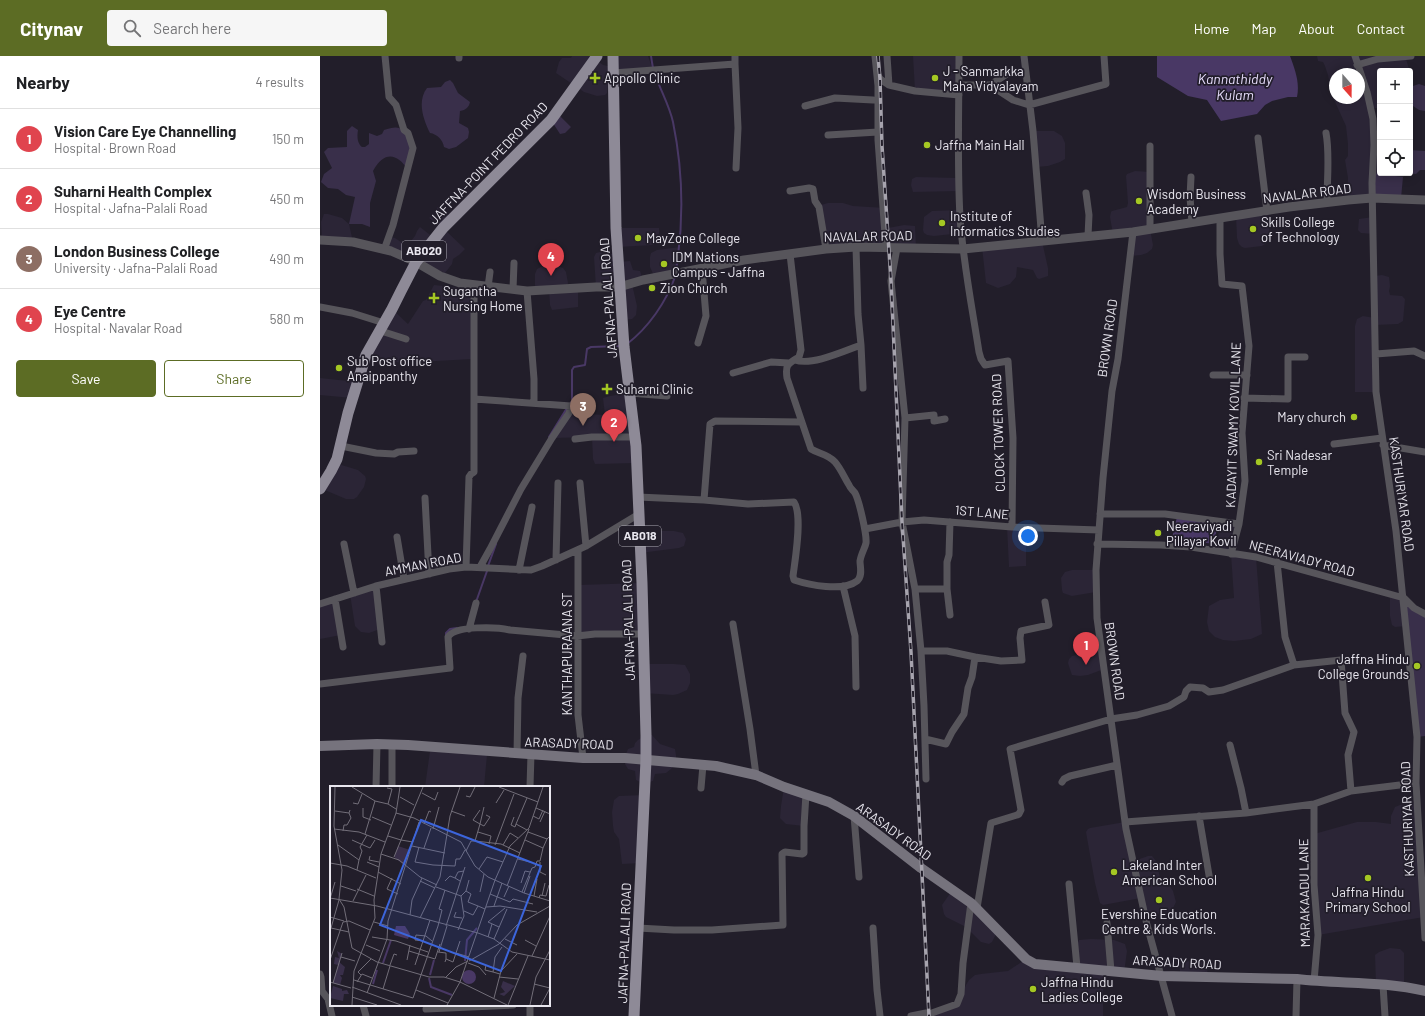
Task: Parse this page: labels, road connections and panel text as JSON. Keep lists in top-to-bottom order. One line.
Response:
{"streets":{"main road":["JAFFNA-POINT PEDRO ROAD","AB020","JAFNA-PALALI ROAD","AB018","ARASADY ROAD"],"street":["NAVALAR ROAD","BROWN ROAD","KADAYIT SWAMY KOVIL LANE","CLOCK TOWER ROAD","KASTHURIYAR ROAD","1ST LANE","NEERAVIADY ROAD","AMMAN ROAD","KANTHAPURAANA ST","MARAKAADU LANE"]},"crossings":[["JAFFNA-POINT PEDRO ROAD","NAVALAR ROAD"],["NAVALAR ROAD","JAFNA-PALALI ROAD"],["NAVALAR ROAD","BROWN ROAD"],["NAVALAR ROAD","KADAYIT SWAMY KOVIL LANE"],["NAVALAR ROAD","CLOCK TOWER ROAD"],["NAVALAR ROAD","KASTHURIYAR ROAD"],["JAFNA-PALALI ROAD","AMMAN ROAD"],["JAFNA-PALALI ROAD","ARASADY ROAD"],["BROWN ROAD","1ST LANE"],["BROWN ROAD","NEERAVIADY ROAD"],["BROWN ROAD","ARASADY ROAD"],["KADAYIT SWAMY KOVIL LANE","NEERAVIADY ROAD"],["CLOCK TOWER ROAD","1ST LANE"],["KASTHURIYAR ROAD","NEERAVIADY ROAD"],["AMMAN ROAD","KANTHAPURAANA ST"],["KANTHAPURAANA ST","ARASADY ROAD"],["ARASADY ROAD","MARAKAADU LANE"]],"water":["Kannathiddy Kulam"],"places":{"health":["Appollo Clinic","Sugantha Nursing Home","Suharni Clinic"],"other":["J - Sanmarkka Maha Vidyalayam","Jaffna Main Hall","Wisdom Business Academy","Institute of Informatics Studies","Skills College of Technology","MayZone College","IDM Nations Campus - Jaffna","Zion Church","Sub Post office Anaippanthy","Mary church","Sri Nadesar Temple","Neeraviyadi Pillayar Kovil","Jaffna Hindu College Grounds","Lakeland Inter American School","Jaffna Hindu Primary School","Evershine Education Centre & Kids Worls.","Jaffna Hindu Ladies College"]},"north":"bottom","page":{"header":"Citynav","search":"Search here","nav":["Home","Map","About","Contact"],"heading":["Nearby","4 results"],"map_buttons":["+","−"],"list":[{"mark":"1","name":"Vision Care Eye Channelling","note":"Hospital · Brown Road","value":"150 m"},{"mark":"2","name":"Suharni Health Complex","note":"Hospital · Jafna-Palali Road","value":"450 m"},{"mark":"3","name":"London Business College","note":"University · Jafna-Palali Road","value":"490 m"},{"mark":"4","name":"Eye Centre","note":"Hospital · Navalar Road","value":"580 m"}],"pins":["4","3","2","1"],"buttons":["Save","Share"]}}
